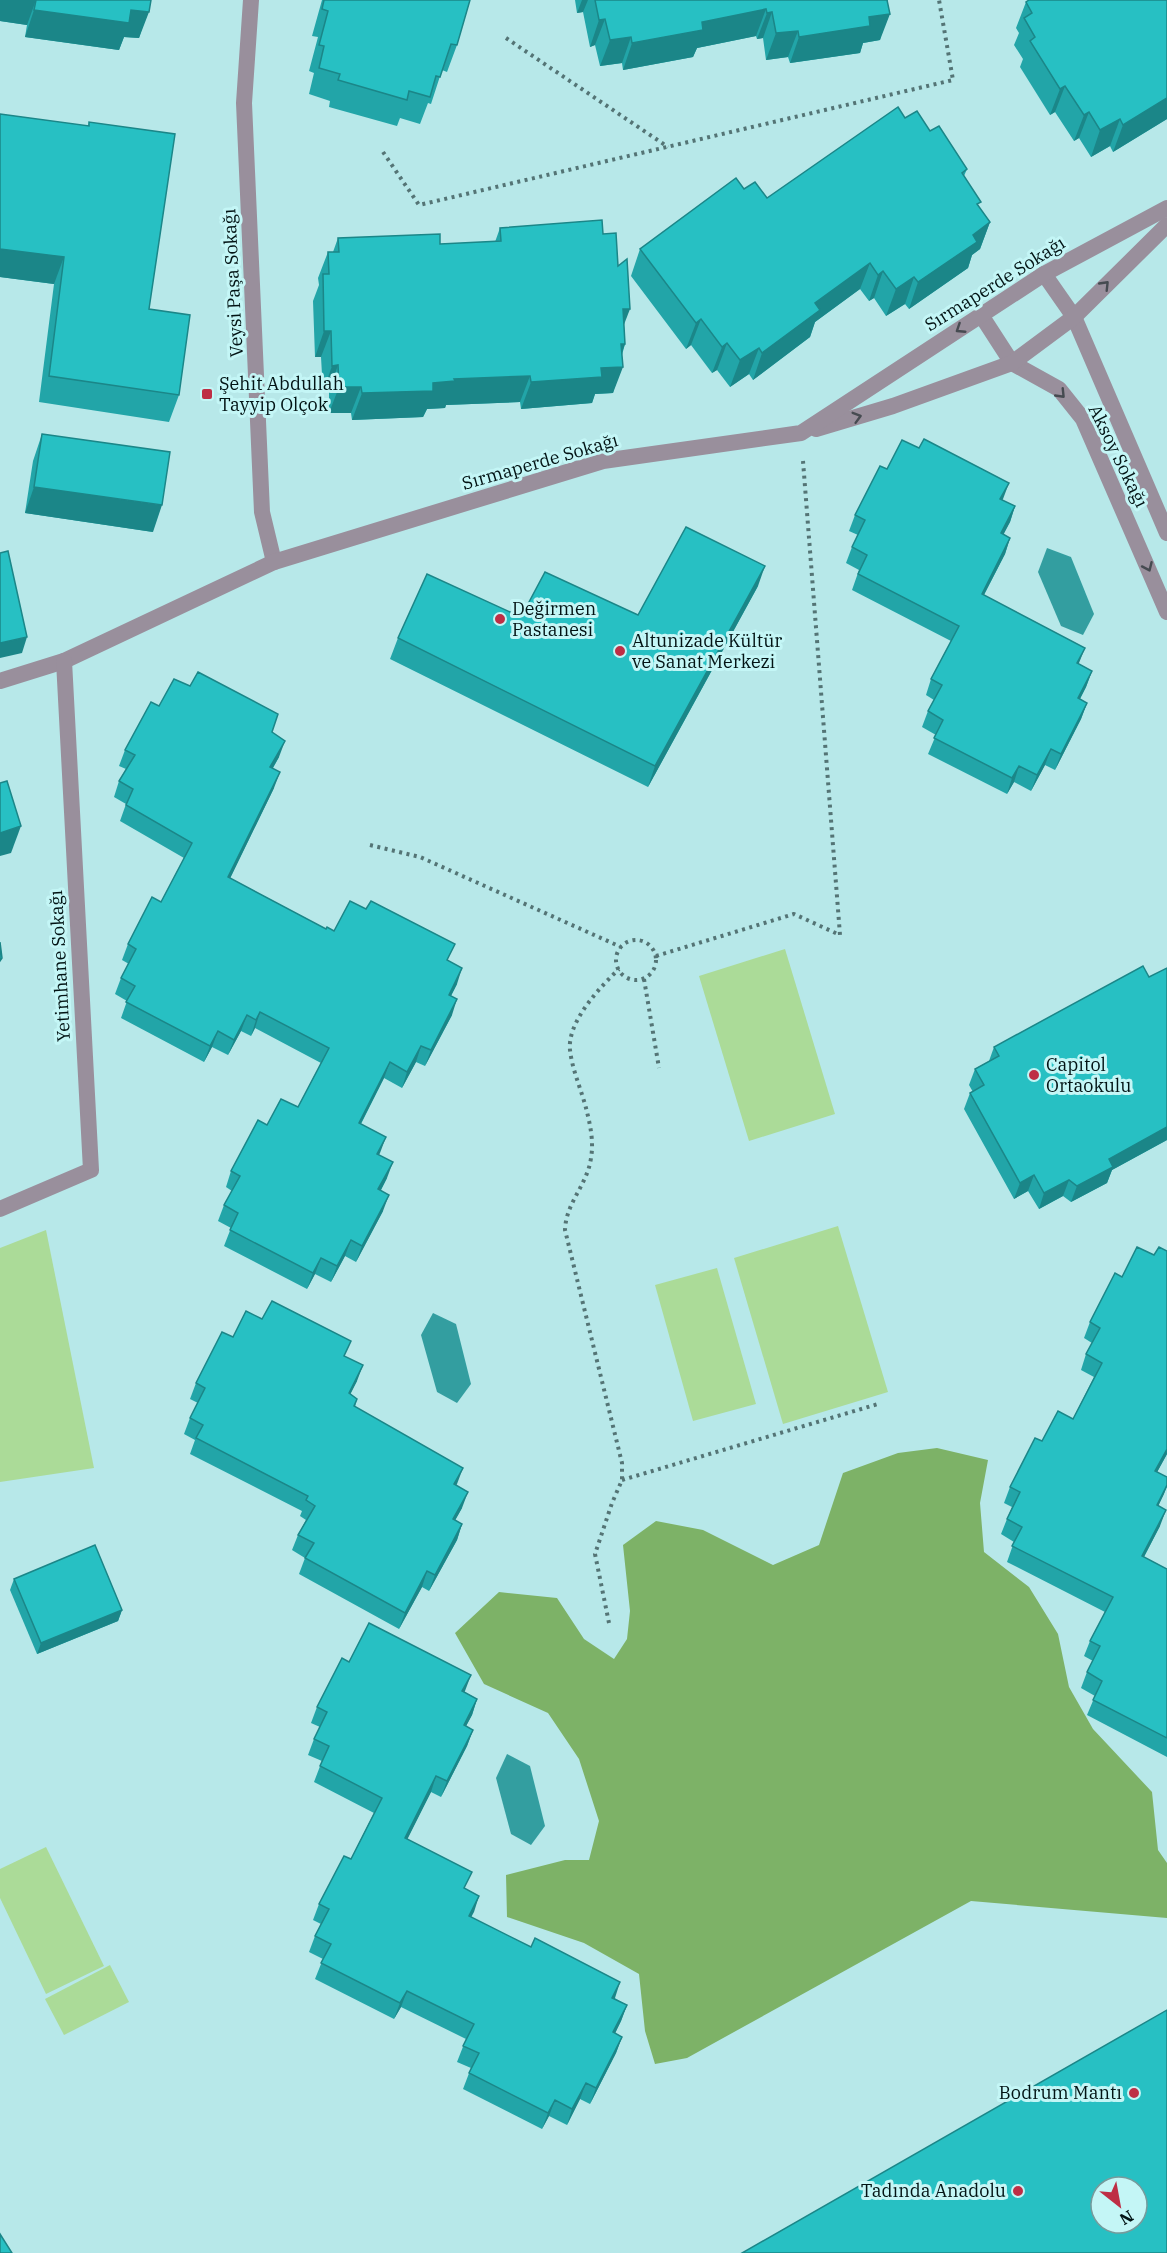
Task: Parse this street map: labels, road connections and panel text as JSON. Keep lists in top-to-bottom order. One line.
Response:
{"streets":{"street":["Veysi Paşa Sokağı","Sırmaperde Sokağı","Aksoy Sokağı","Yetimhane Sokağı"]},"crossings":[["Veysi Paşa Sokağı","Sırmaperde Sokağı"],["Sırmaperde Sokağı","Aksoy Sokağı"],["Sırmaperde Sokağı","Yetimhane Sokağı"]],"places":{"transit":["Şehit Abdullah Tayyip Olçok"],"other":["Değirmen Pastanesi","Altunizade Kültür ve Sanat Merkezi","Capitol Ortaokulu","Bodrum Mantı","Tadında Anadolu"]},"north":"bottom right"}
